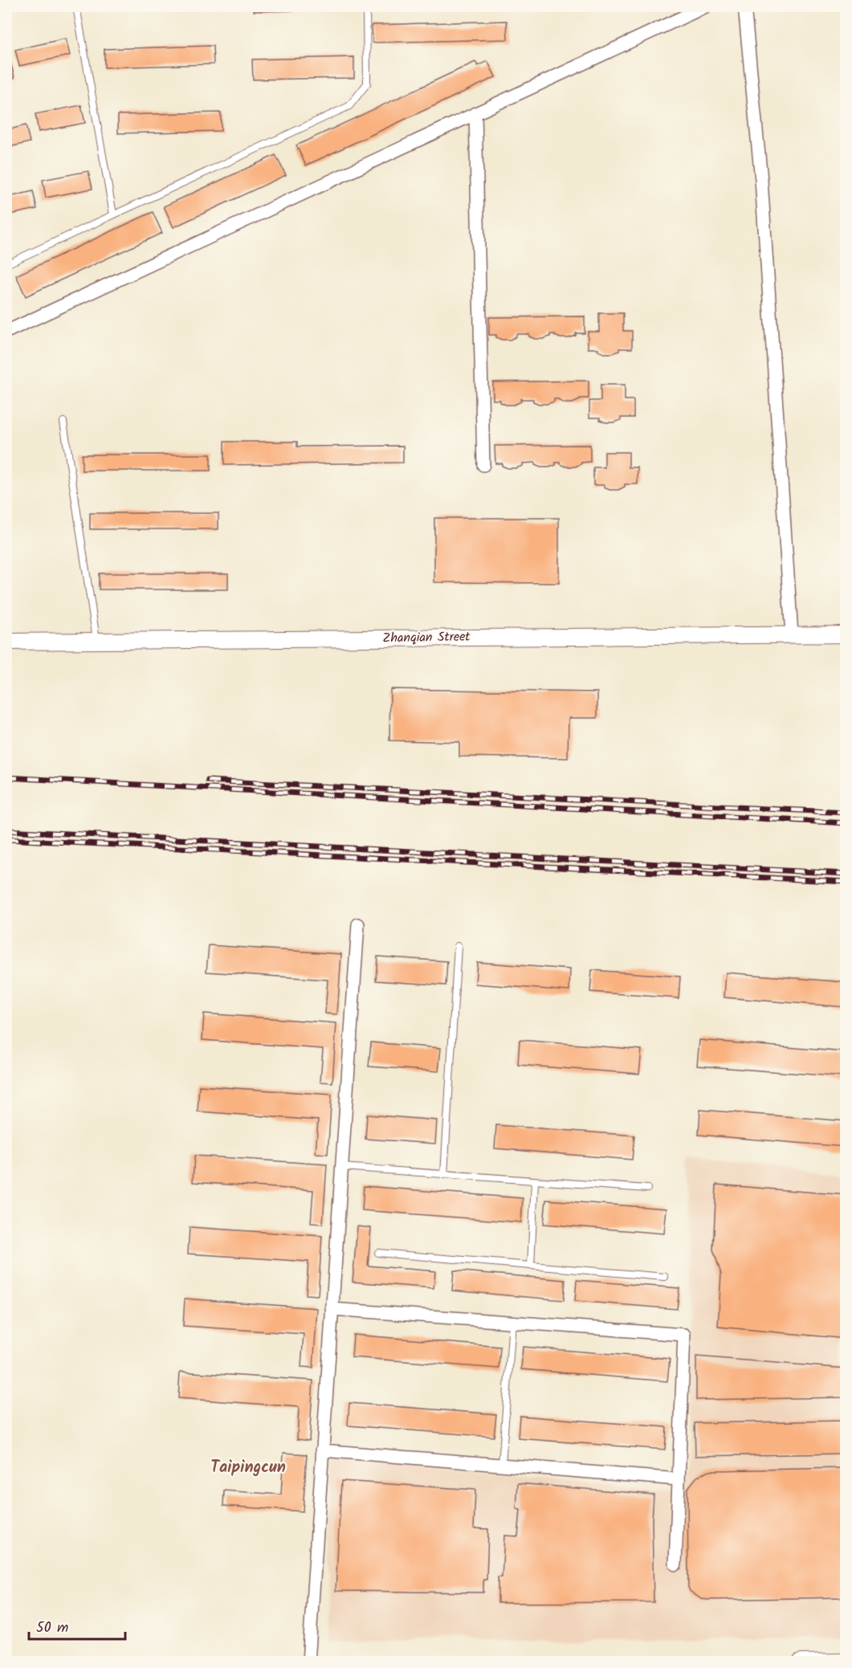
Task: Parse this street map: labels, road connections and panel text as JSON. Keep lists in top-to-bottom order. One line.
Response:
{"streets":{"street":["Zhanqian Street"]},"districts":["Taipingcun"],"scale_bar":"50 m"}
